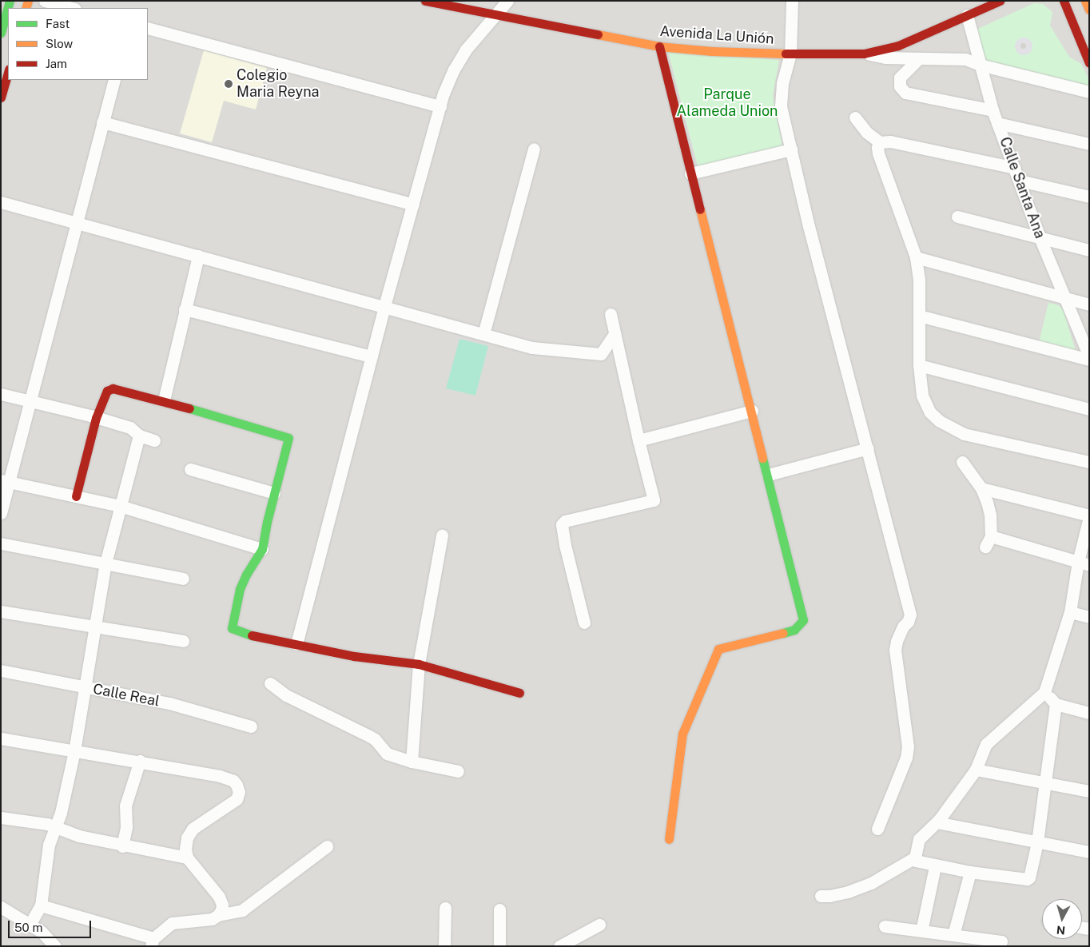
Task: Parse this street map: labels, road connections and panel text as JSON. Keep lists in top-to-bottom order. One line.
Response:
{"streets":{"street":["Avenida La Unión","Calle Santa Ana","Calle Real"]},"crossings":[["Avenida La Unión","Calle Santa Ana"]],"parks":["Parque Alameda Union"],"places":["Colegio Maria Reyna"],"legend":["Fast","Slow","Jam"],"scale_bar":"50 m","north":"bottom"}
